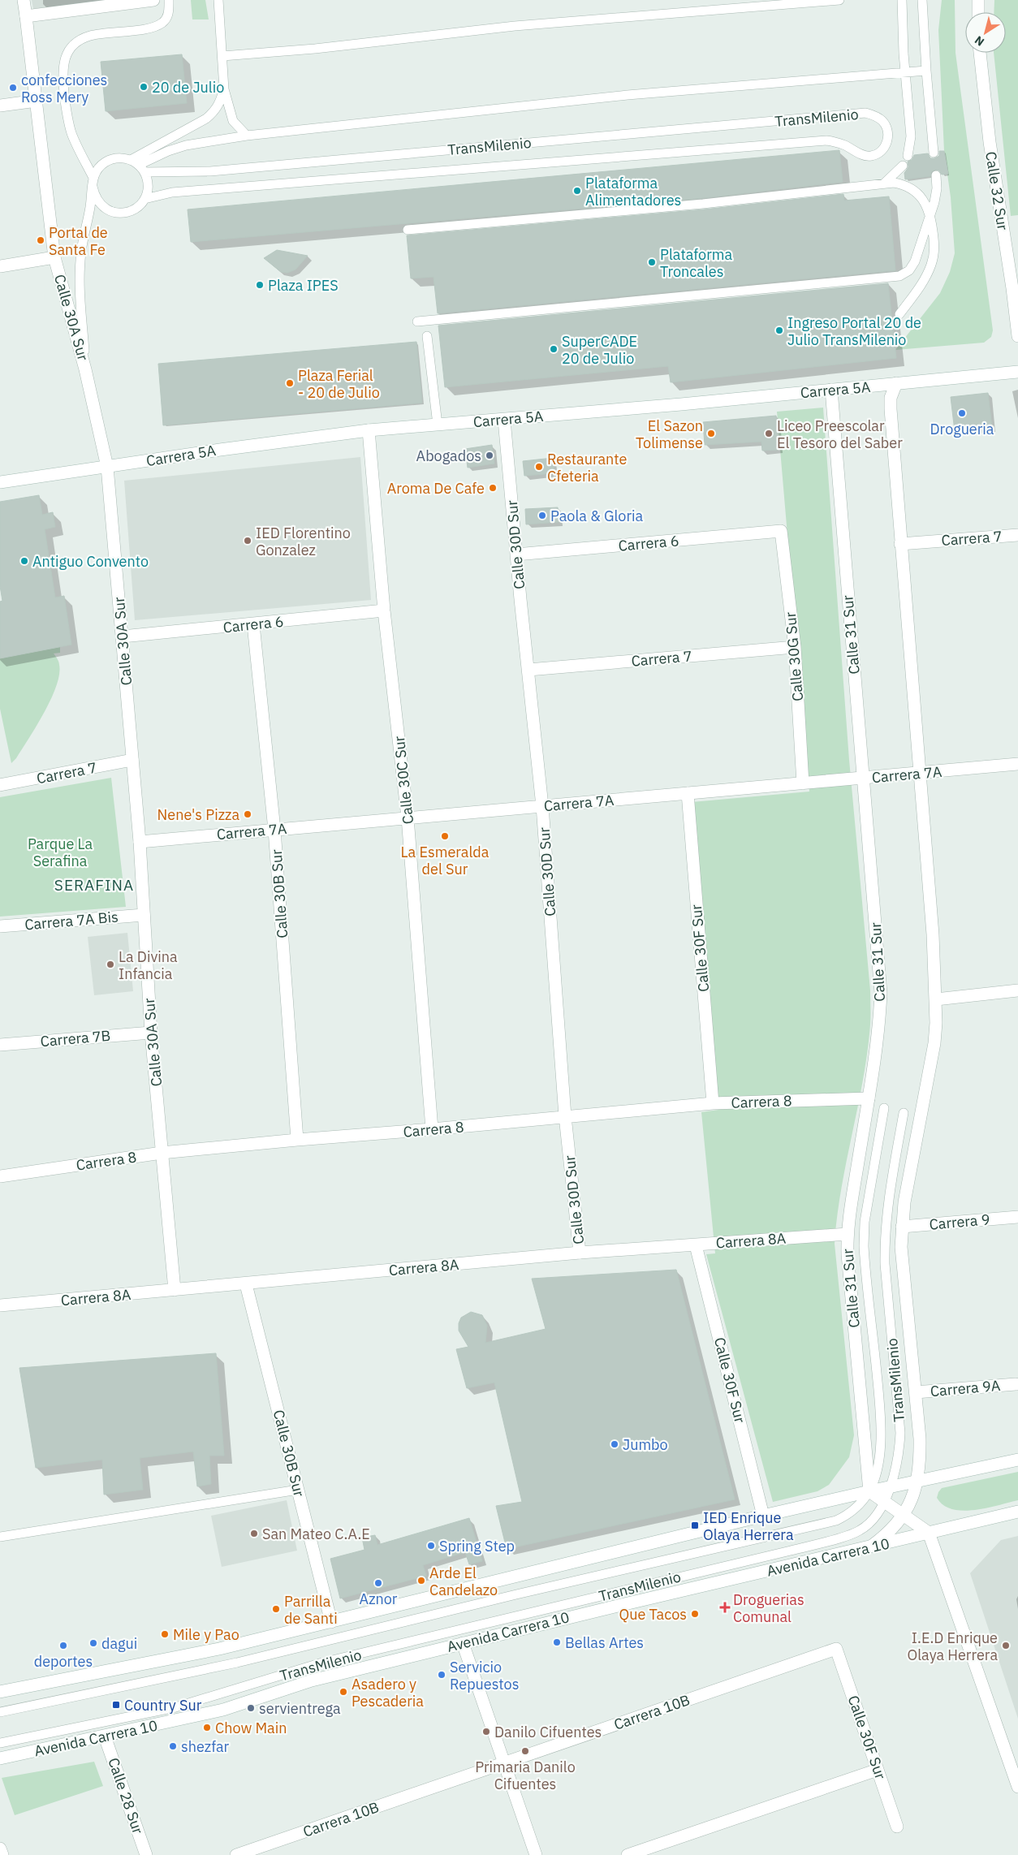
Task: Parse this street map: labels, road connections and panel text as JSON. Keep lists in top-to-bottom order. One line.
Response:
{"streets":{"street":["Calle 32 Sur","Calle 30A Sur","Carrera 5A","Carrera 7","Carrera 6","Calle 30D Sur","Calle 31 Sur","Calle 30G Sur","Carrera 7A","Calle 30C Sur","Calle 30B Sur","Carrera 7A Bis","Calle 30F Sur","Carrera 7B","Carrera 8","Carrera 9","Carrera 8A","Carrera 9A","Avenida Carrera 10","Carrera 10B","Calle 28 Sur"],"lane":["TransMilenio"]},"crossings":[["TransMilenio","Calle 30A Sur"],["TransMilenio","Calle 31 Sur"],["Calle 30A Sur","Carrera 5A"],["Calle 30A Sur","Carrera 7"],["Calle 30A Sur","Carrera 6"],["Calle 30A Sur","Carrera 7A"],["Calle 30A Sur","Carrera 7A Bis"],["Calle 30A Sur","Carrera 7B"],["Calle 30A Sur","Carrera 8"],["Calle 30A Sur","Carrera 8A"],["Carrera 5A","Calle 30D Sur"],["Carrera 5A","Calle 31 Sur"],["Carrera 5A","Calle 30C Sur"],["Carrera 7","Calle 30D Sur"],["Carrera 7","Calle 30G Sur"],["Carrera 6","Calle 30D Sur"],["Carrera 6","Calle 30G Sur"],["Carrera 6","Calle 30C Sur"],["Carrera 6","Calle 30B Sur"],["Calle 30D Sur","Carrera 7A"],["Calle 30D Sur","Carrera 8"],["Calle 30D Sur","Carrera 8A"],["Calle 31 Sur","Carrera 7A"],["Calle 31 Sur","Carrera 8"],["Calle 31 Sur","Carrera 8A"],["Calle 30G Sur","Carrera 7A"],["Carrera 7A","Calle 30C Sur"],["Carrera 7A","Calle 30B Sur"],["Carrera 7A","Calle 30F Sur"],["Calle 30C Sur","Carrera 8"],["Calle 30B Sur","Carrera 8"],["Calle 30B Sur","Carrera 8A"],["Calle 30F Sur","Carrera 8"],["Calle 30F Sur","Carrera 8A"],["Calle 30F Sur","Carrera 10B"],["Avenida Carrera 10","Calle 28 Sur"]],"districts":["SERAFINA"],"parks":["Parque La Serafina"],"places":{"other":["20 de Julio","confecciones Ross Mery","Plataforma Alimentadores","Portal de Santa Fe","Plataforma Troncales","Plaza IPES","Ingreso Portal 20 de Julio TransMilenio","SuperCADE 20 de Julio","Plaza Ferial - 20 de Julio","Drogueria","El Sazon Tolimense","Liceo Preescolar El Tesoro del Saber","Abogados","Restaurante Cfeteria","Aroma De Cafe","Paola & Gloria","IED Florentino Gonzalez","Antiguo Convento","Nene's Pizza","La Esmeralda del Sur","La Divina Infancia","Jumbo","San Mateo C.A.E","Spring Step","Arde El Candelazo","Aznor","Parrilla de Santi","Que Tacos","Mile y Pao","Bellas Artes","dagui","deportes","I.E.D Enrique Olaya Herrera","Servicio Repuestos","Asadero y Pescaderia","servientrega","Chow Main","Danilo Cifuentes","shezfar","Primaria Danilo Cifuentes"],"transit":["IED Enrique Olaya Herrera","Country Sur"],"health":["Droguerias Comunal"]},"north":"bottom left"}
